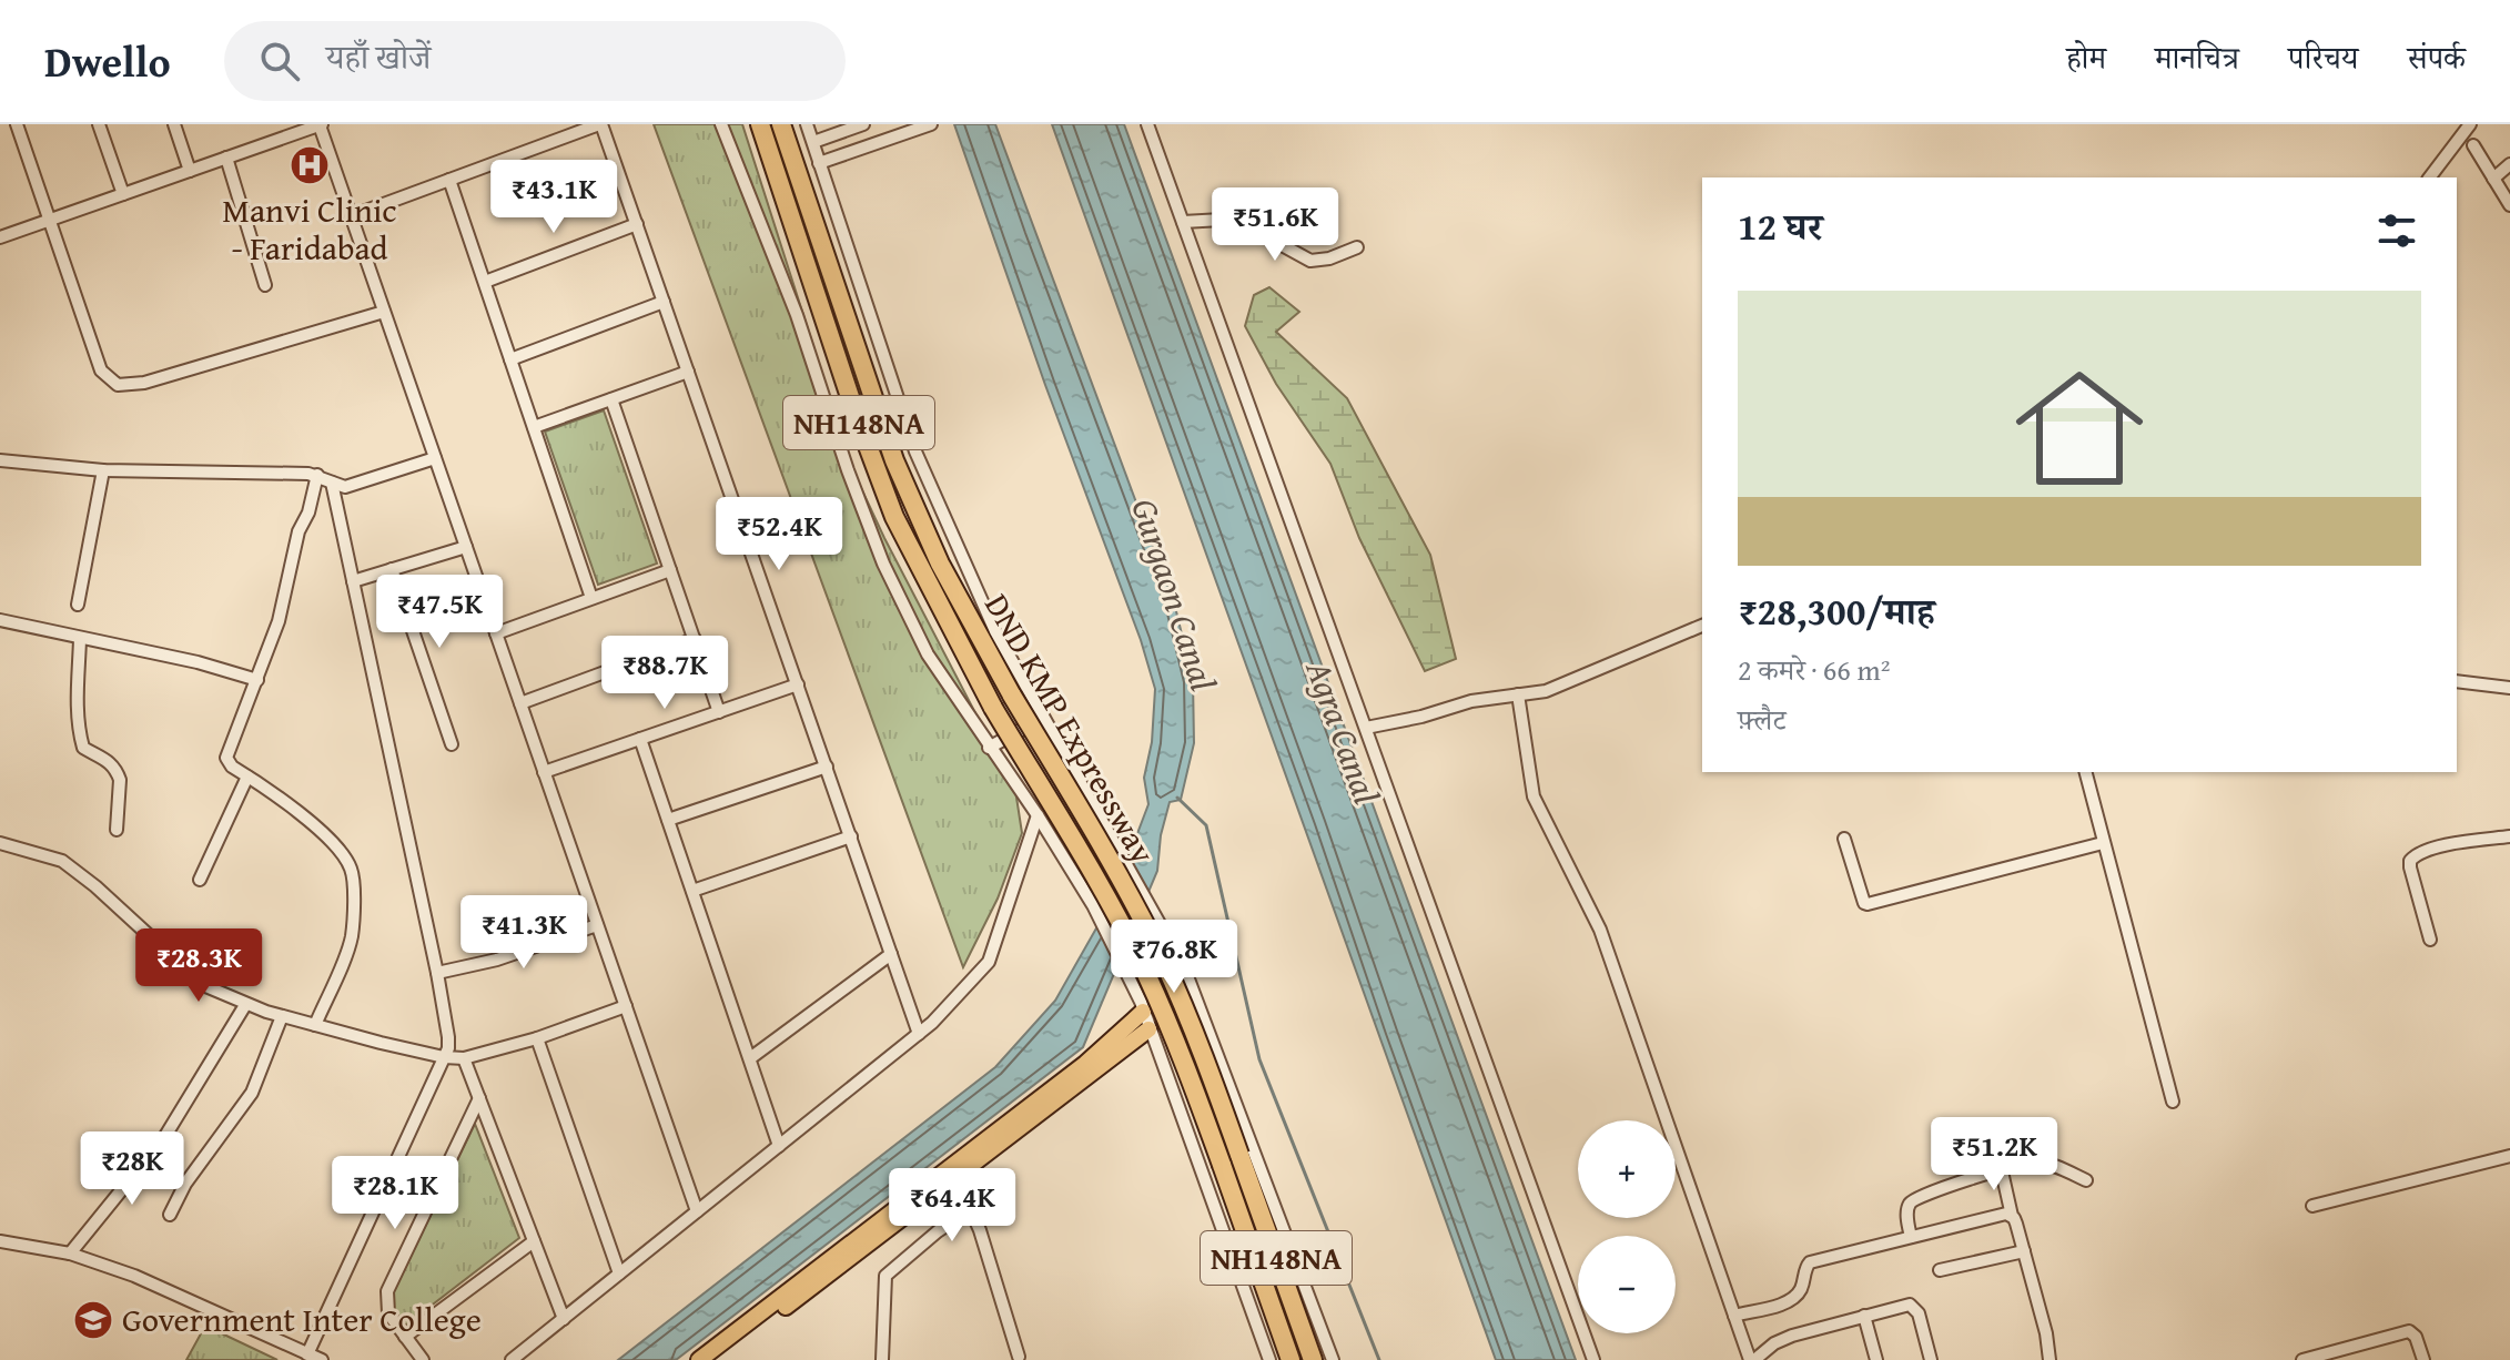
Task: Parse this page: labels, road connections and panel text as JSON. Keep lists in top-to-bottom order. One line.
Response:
{"streets":{"highway":["NH148NA","DND KMP Expressway"]},"water":["Gurgaon Canal","Agra Canal"],"places":{"hospital":["Manvi Clinic - Faridabad"],"school or university":["Government Inter College"]},"page":{"header":"Dwello","search":"यहाँ खोजें","nav":["होम","मानचित्र","परिचय","संपर्क"],"price":["₹43.1K","₹51.6K","₹52.4K","₹47.5K","₹88.7K","₹41.3K","₹76.8K","₹28.3K","₹51.2K","₹28K","₹28.1K","₹64.4K"],"heading":"12 घर","list":[{"name":"₹28,300/माह","note":"2 कमरे · 66 m² · फ़्लैट"}],"map_buttons":["+","−"]}}
